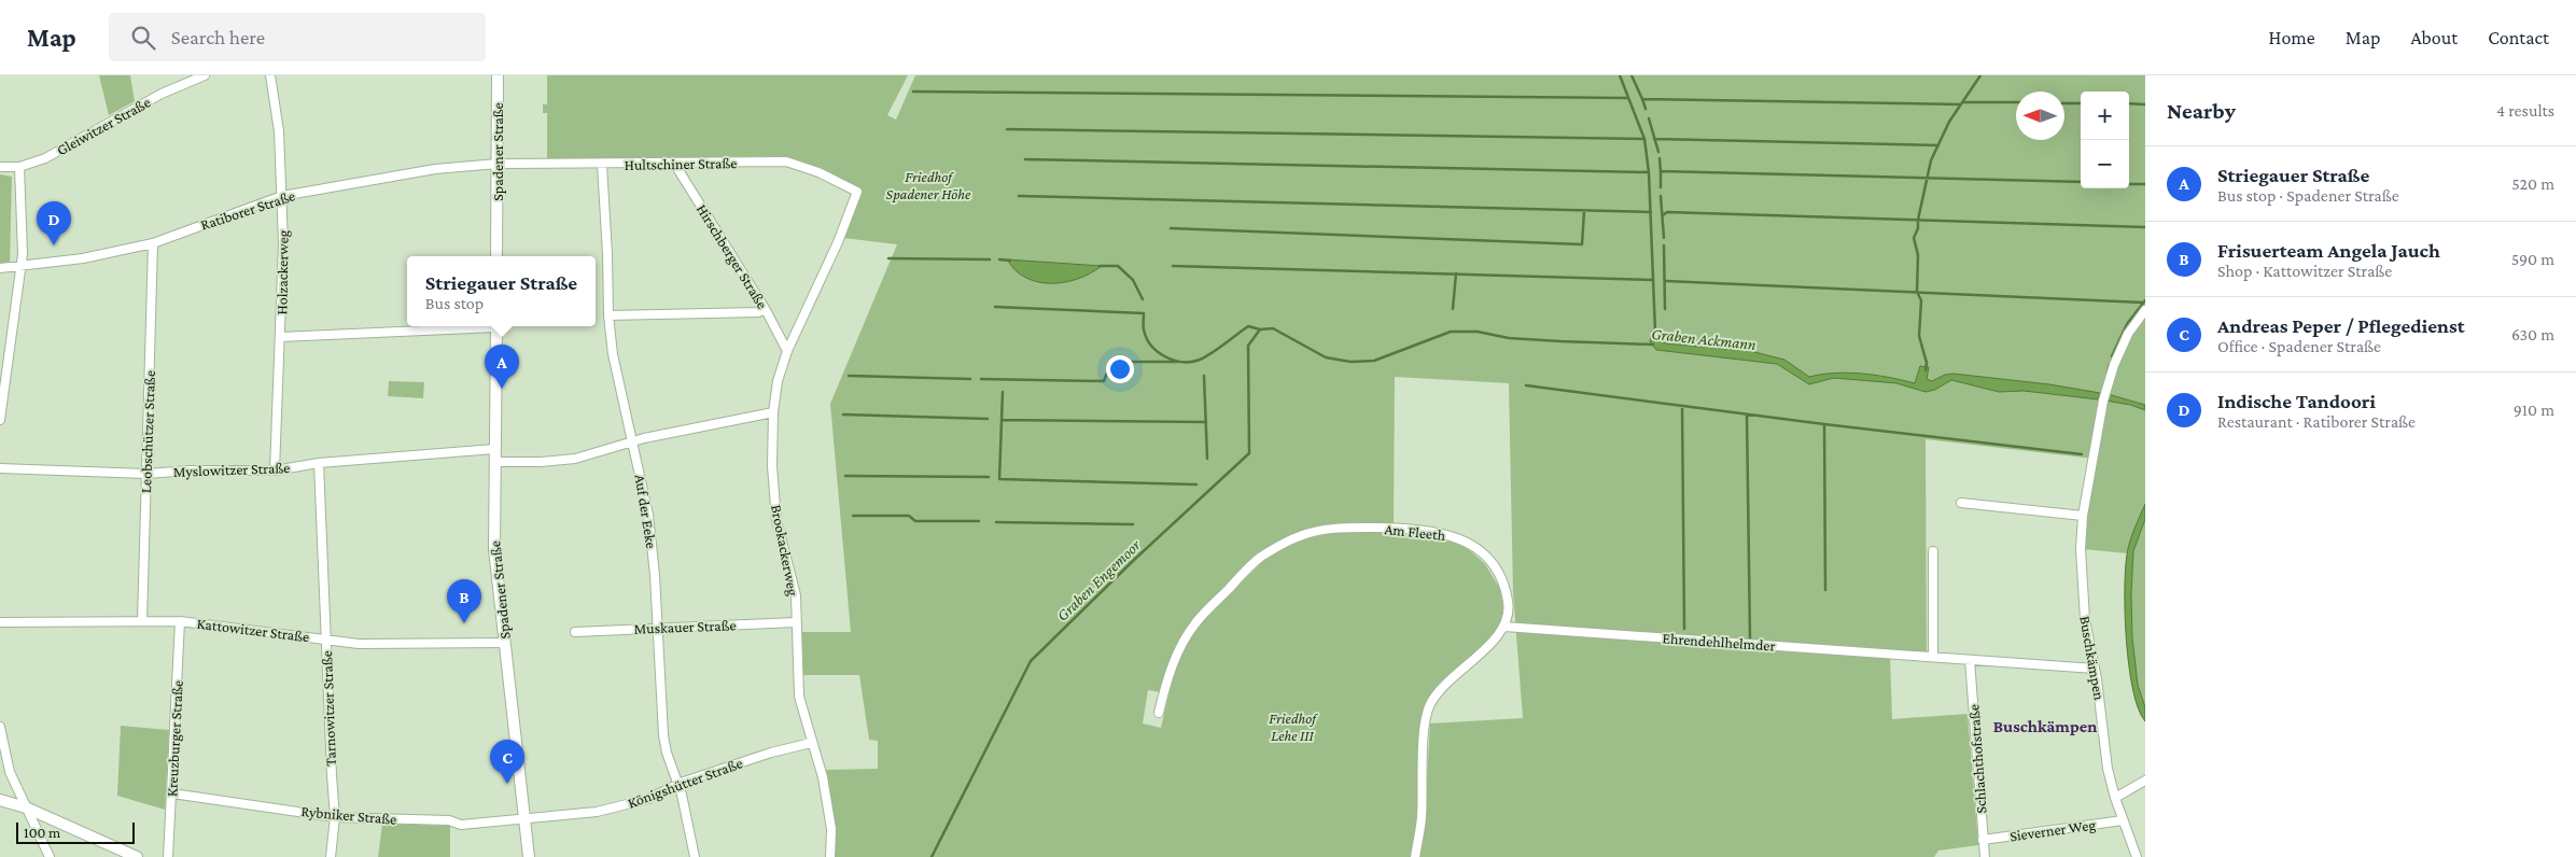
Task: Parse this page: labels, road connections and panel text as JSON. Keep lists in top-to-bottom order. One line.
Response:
{"streets":{"street":["Gleiwitzer Straße","Spadener Straße","Hultschiner Straße","Ratiborer Straße","Hirschberger Straße","Holzackerweg","Leobschützer Straße","Myslowitzer Straße","Auf der Eeke","Am Fleeth","Brookackerweg","Muskauer Straße","Kattowitzer Straße","Ehrendehlhelmder","Buschkämpen","Tarnowitzer Straße","Kreuzburger Straße","Schlachthofstraße","Königshütter Straße","Rybniker Straße","Sieverner Weg"]},"crossings":[["Spadener Straße","Hultschiner Straße"],["Spadener Straße","Ratiborer Straße"],["Spadener Straße","Myslowitzer Straße"],["Spadener Straße","Kattowitzer Straße"],["Spadener Straße","Königshütter Straße"],["Spadener Straße","Rybniker Straße"],["Hultschiner Straße","Ratiborer Straße"],["Hultschiner Straße","Hirschberger Straße"],["Hultschiner Straße","Auf der Eeke"],["Hultschiner Straße","Brookackerweg"],["Ratiborer Straße","Holzackerweg"],["Ratiborer Straße","Leobschützer Straße"],["Hirschberger Straße","Brookackerweg"],["Holzackerweg","Myslowitzer Straße"],["Leobschützer Straße","Myslowitzer Straße"],["Leobschützer Straße","Kattowitzer Straße"],["Myslowitzer Straße","Tarnowitzer Straße"],["Auf der Eeke","Muskauer Straße"],["Auf der Eeke","Königshütter Straße"],["Am Fleeth","Ehrendehlhelmder"],["Brookackerweg","Muskauer Straße"],["Brookackerweg","Königshütter Straße"],["Kattowitzer Straße","Tarnowitzer Straße"],["Kattowitzer Straße","Kreuzburger Straße"],["Ehrendehlhelmder","Buschkämpen"],["Ehrendehlhelmder","Schlachthofstraße"],["Buschkämpen","Sieverner Weg"],["Tarnowitzer Straße","Rybniker Straße"],["Kreuzburger Straße","Rybniker Straße"],["Schlachthofstraße","Sieverner Weg"],["Königshütter Straße","Rybniker Straße"]],"districts":["Buschkämpen"],"water":["Graben Ackmann","Graben Engemoor"],"parks":["Friedhof Spadener Höhe","Friedhof Lehe III"],"scale_bar":"100 m","north":"left","page":{"header":"Map","search":"Search here","nav":["Home","Map","About","Contact"],"heading":["Nearby","4 results"],"map_buttons":["+","−"],"list":[{"mark":"A","name":"Striegauer Straße","note":"Bus stop · Spadener Straße","value":"520 m"},{"mark":"B","name":"Frisuerteam Angela Jauch","note":"Shop · Kattowitzer Straße","value":"590 m"},{"mark":"C","name":"Andreas Peper / Pflegedienst","note":"Office · Spadener Straße","value":"630 m"},{"mark":"D","name":"Indische Tandoori","note":"Restaurant · Ratiborer Straße","value":"910 m"}],"pins":["D","A","B","C"],"popup":["Striegauer Straße","Bus stop"],"scale":"100 m"}}
